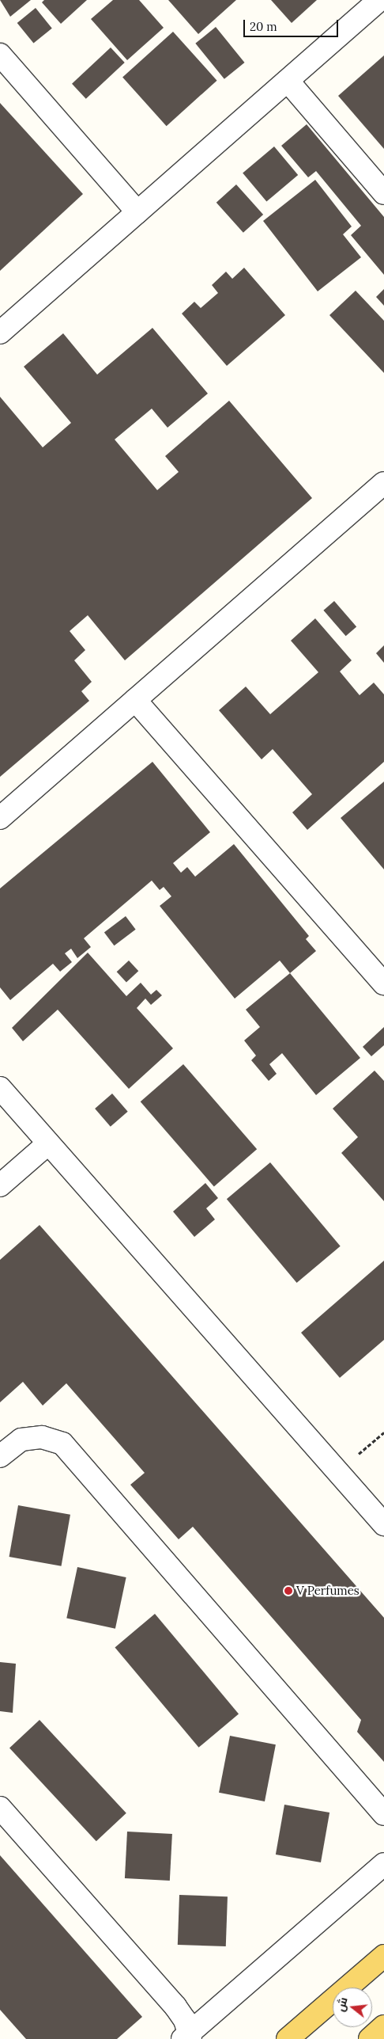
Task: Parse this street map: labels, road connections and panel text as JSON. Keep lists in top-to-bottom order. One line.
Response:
{"places":["V Perfumes"],"scale_bar":"20 m","north":"left"}
